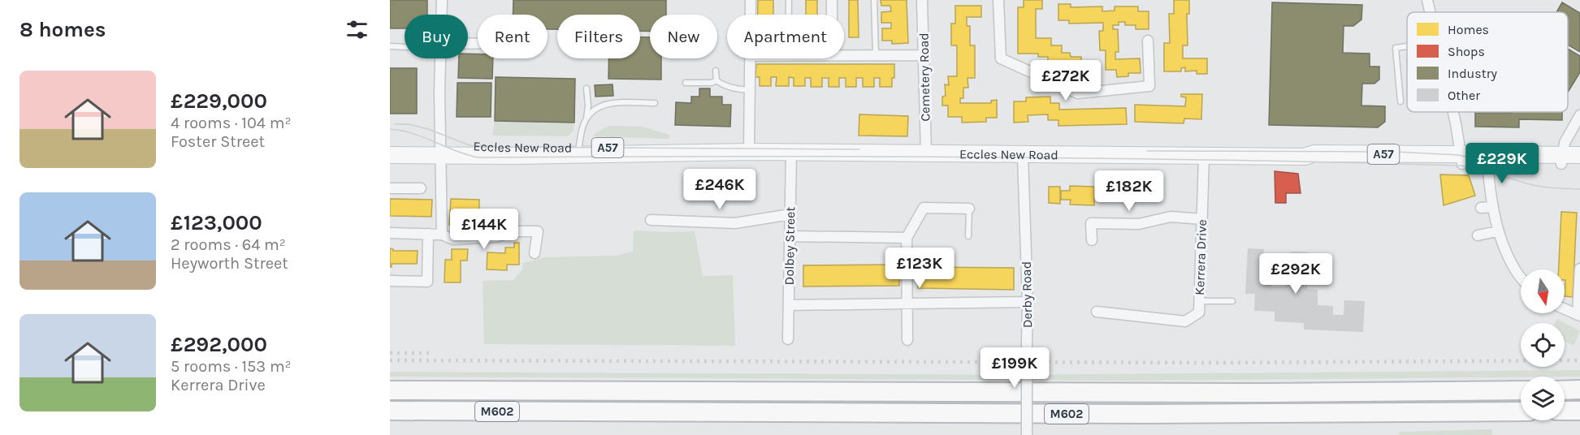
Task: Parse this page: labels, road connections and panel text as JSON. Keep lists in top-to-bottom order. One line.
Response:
{"streets":{"highway":["M602"],"main road":["Eccles New Road","A57"],"street":["Cemetery Road","Dolbey Street","Kerrera Drive","Derby Road"]},"crossings":[["Cemetery Road","Eccles New Road"],["Eccles New Road","Dolbey Street"],["Eccles New Road","Kerrera Drive"],["Eccles New Road","Derby Road"]],"legend":["Homes","Shops","Industry","Other"],"north":"bottom","page":{"heading":"8 homes","chip":["Buy","Rent","Filters","New","Apartment"],"list":[{"name":"£229,000","note":"4 rooms · 104 m² · Foster Street"},{"name":"£123,000","note":"2 rooms · 64 m² · Heyworth Street"},{"name":"£292,000","note":"5 rooms · 153 m² · Kerrera Drive"}],"price":["£272K","£229K","£246K","£182K","£144K","£123K","£292K","£199K"]}}
